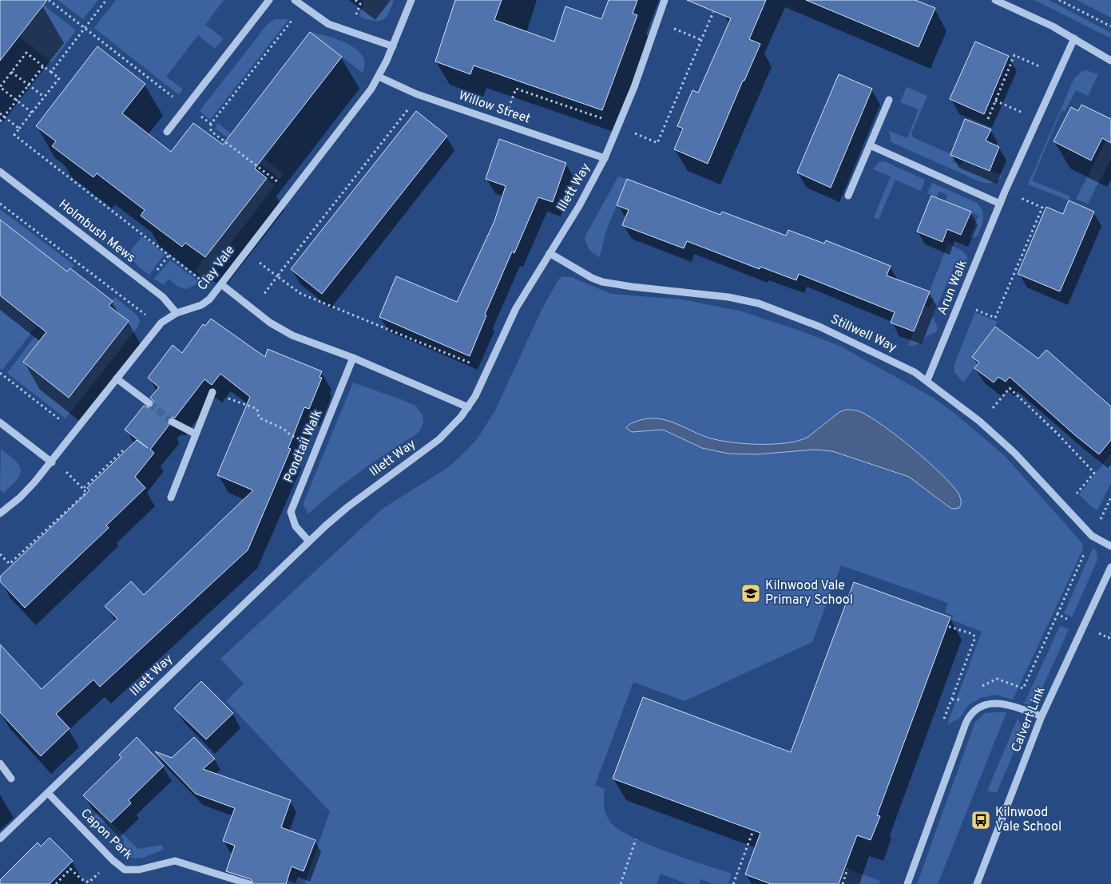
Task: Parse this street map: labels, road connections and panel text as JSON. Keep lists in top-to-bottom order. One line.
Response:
{"streets":{"street":["Willow Street","Illett Way","Holmbush Mews","Clay Vale","Arun Walk","Stillwell Way","Pondtail Walk","Calvert Link","Capon Park"]},"crossings":[["Willow Street","Illett Way"],["Willow Street","Clay Vale"],["Illett Way","Stillwell Way"],["Illett Way","Pondtail Walk"],["Illett Way","Capon Park"],["Holmbush Mews","Clay Vale"],["Arun Walk","Stillwell Way"]],"places":{"school or university":["Kilnwood Vale Primary School"],"bus stop":["Kilnwood Vale School"]}}
